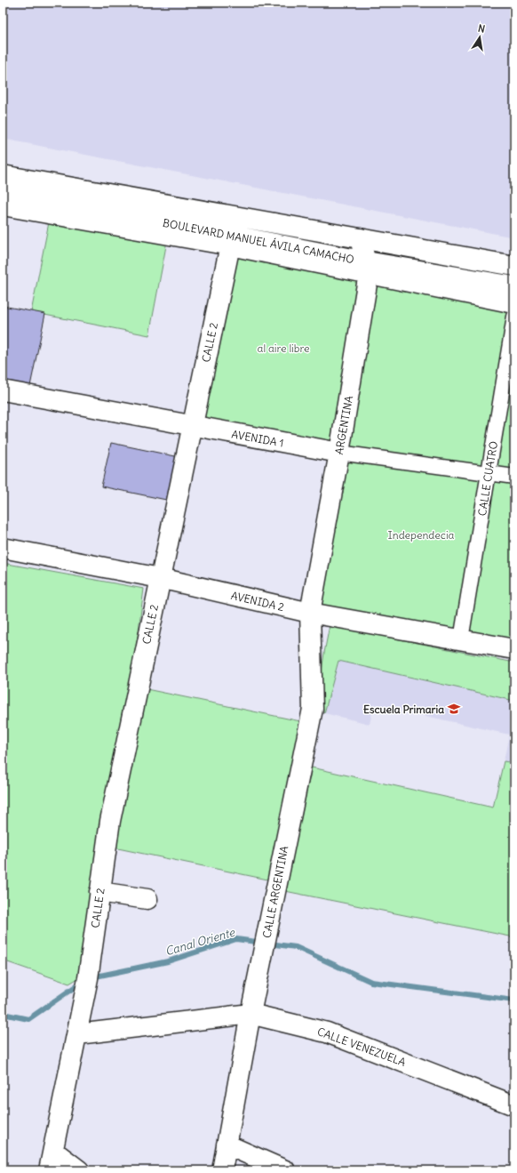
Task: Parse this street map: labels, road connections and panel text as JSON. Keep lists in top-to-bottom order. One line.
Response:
{"streets":{"street":["BOULEVARD MANUEL ÁVILA CAMACHO","CALLE 2","ARGENTINA","AVENIDA 1","CALLE CUATRO","AVENIDA 2","CALLE ARGENTINA","CALLE VENEZUELA"]},"crossings":[["BOULEVARD MANUEL ÁVILA CAMACHO","CALLE 2"],["BOULEVARD MANUEL ÁVILA CAMACHO","ARGENTINA"],["CALLE 2","AVENIDA 1"],["CALLE 2","AVENIDA 2"],["CALLE 2","CALLE VENEZUELA"],["ARGENTINA","AVENIDA 1"],["ARGENTINA","AVENIDA 2"],["ARGENTINA","CALLE ARGENTINA"],["AVENIDA 1","CALLE CUATRO"],["CALLE CUATRO","AVENIDA 2"],["AVENIDA 2","CALLE ARGENTINA"],["CALLE ARGENTINA","CALLE VENEZUELA"]],"water":["Canal Oriente"],"parks":["al aire libre","Independecia"],"places":{"school or university":["Escuela Primaria"]},"north":"top"}
